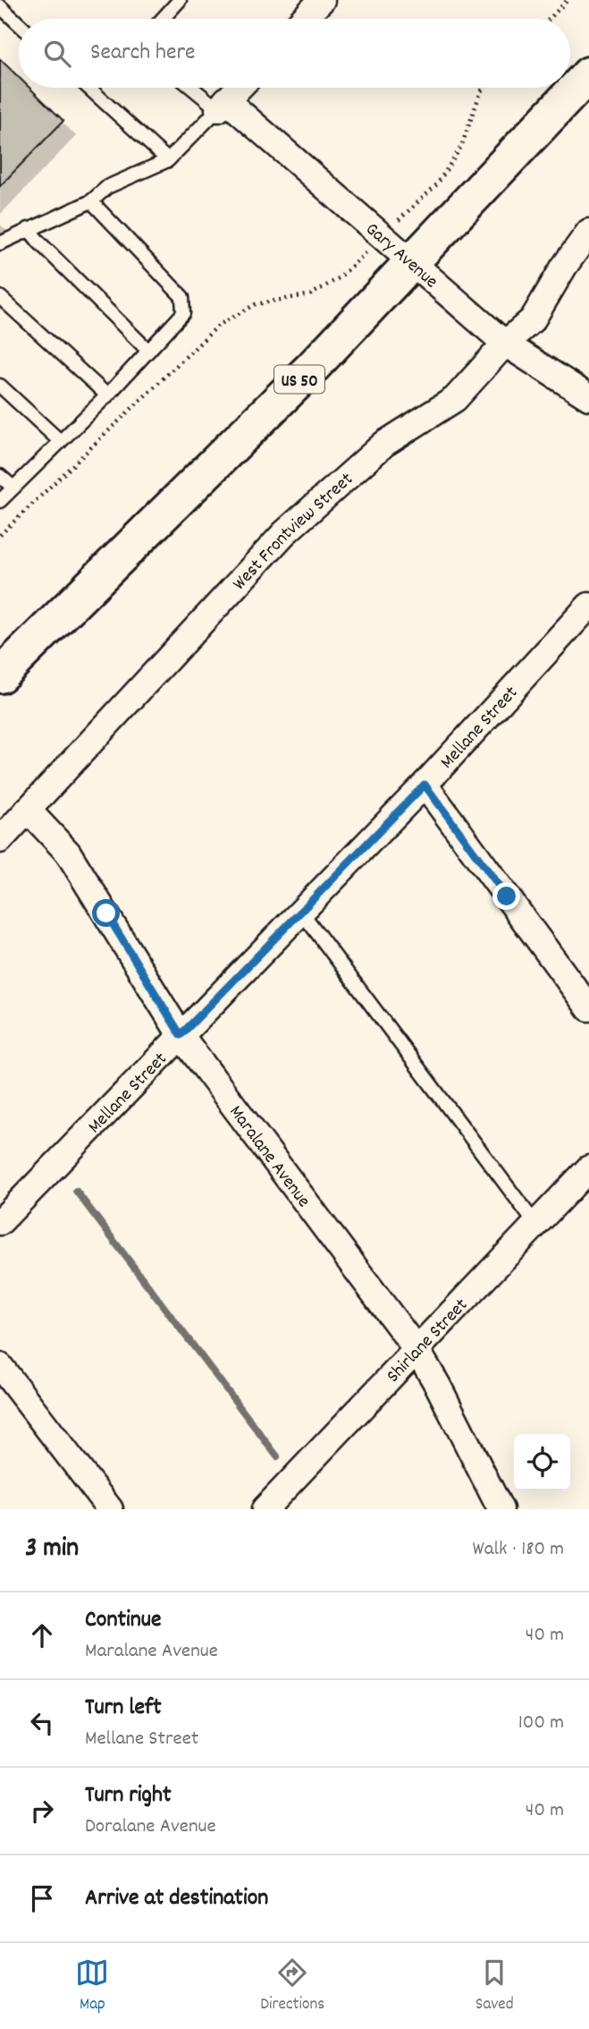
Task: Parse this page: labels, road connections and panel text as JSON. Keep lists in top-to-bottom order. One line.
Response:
{"streets":{"highway":["US 50"],"street":["Gary Avenue","West Frontview Street","Mellane Street","Maralane Avenue","Shirlane Street"]},"crossings":[["Gary Avenue","US 50"],["Gary Avenue","West Frontview Street"],["West Frontview Street","Maralane Avenue"],["Mellane Street","Maralane Avenue"],["Maralane Avenue","Shirlane Street"]],"page":{"search":"Search here","heading":["3 min","Walk · 180 m"],"list":[["Continue","Maralane Avenue","40 m"],["Turn left","Mellane Street","100 m"],["Turn right","Doralane Avenue","40 m"],"Arrive at destination"],"nav":["Map","Directions","Saved"]}}
